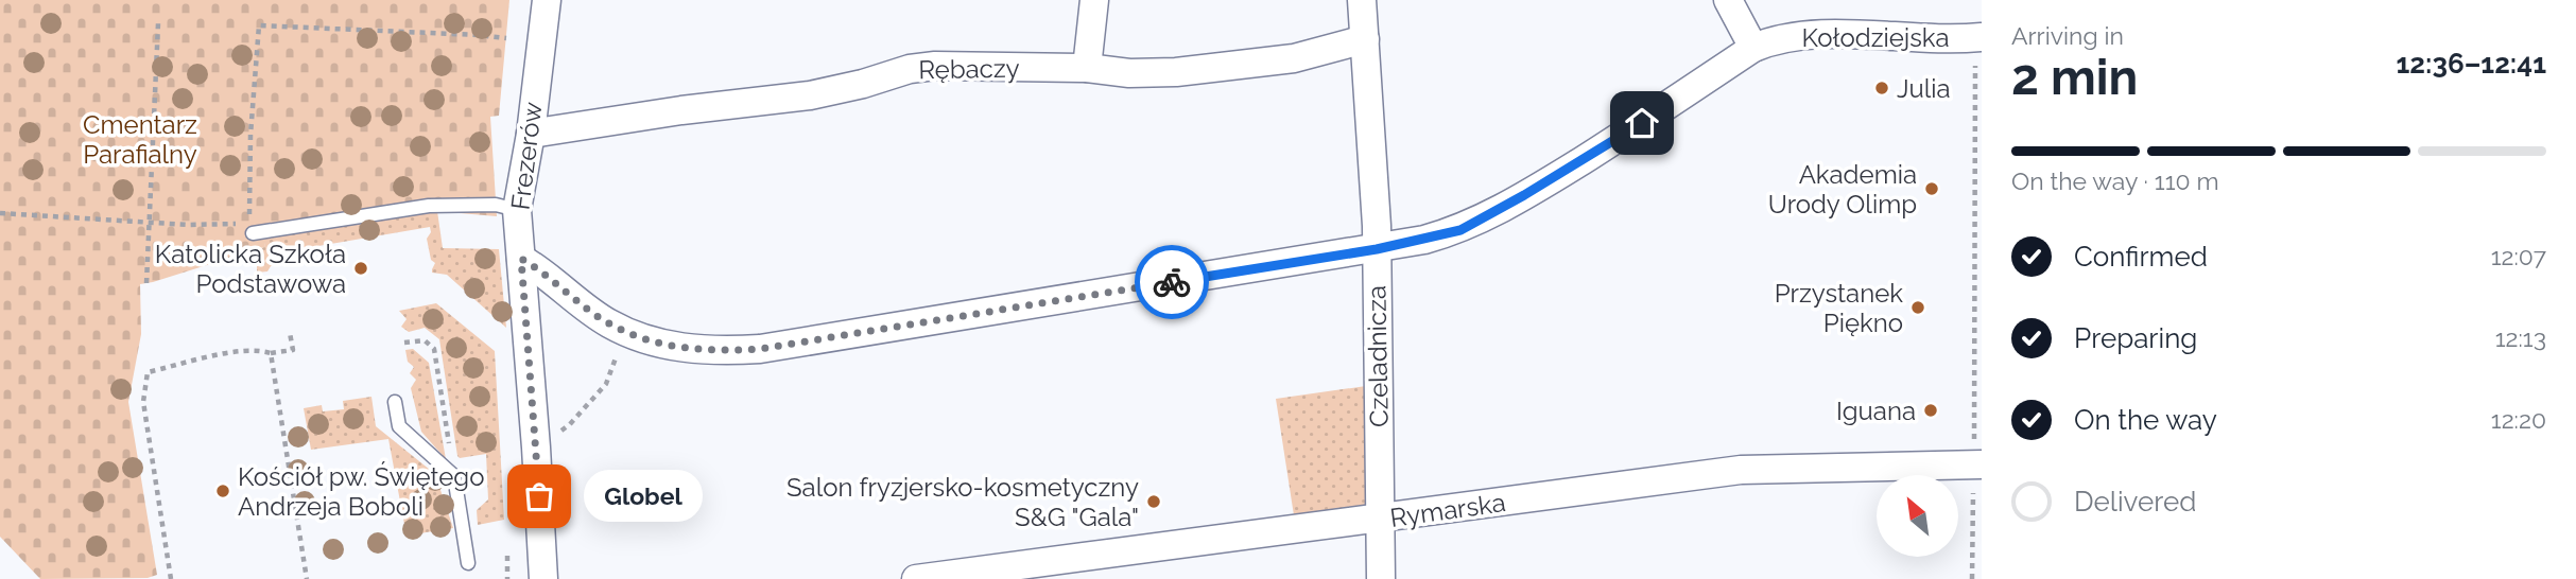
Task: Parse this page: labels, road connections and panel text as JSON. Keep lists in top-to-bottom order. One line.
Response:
{"streets":{"street":["Kołodziejska","Rębaczy","Frezerów","Czeladnicza","Rymarska"]},"crossings":[["Kołodziejska","Frezerów"],["Kołodziejska","Czeladnicza"],["Rębaczy","Frezerów"],["Rębaczy","Czeladnicza"],["Czeladnicza","Rymarska"]],"parks":["Cmentarz Parafialny"],"places":["Julia","Akademia Urody Olimp","Katolicka Szkoła Podstawowa","Przystanek Piękno","Iguana","Kościół pw. Świętego Andrzeja Boboli","Globel","Salon fryzjersko-kosmetyczny S&G \"Gala\""],"north":"top left","page":{"heading":["2 min","Arriving in","12:36–12:41"],"bar":"On the way · 110 m","list":[["Confirmed","12:07"],["Preparing","12:13"],["On the way","12:20"],"Delivered"],"bubble":"Globel"}}
